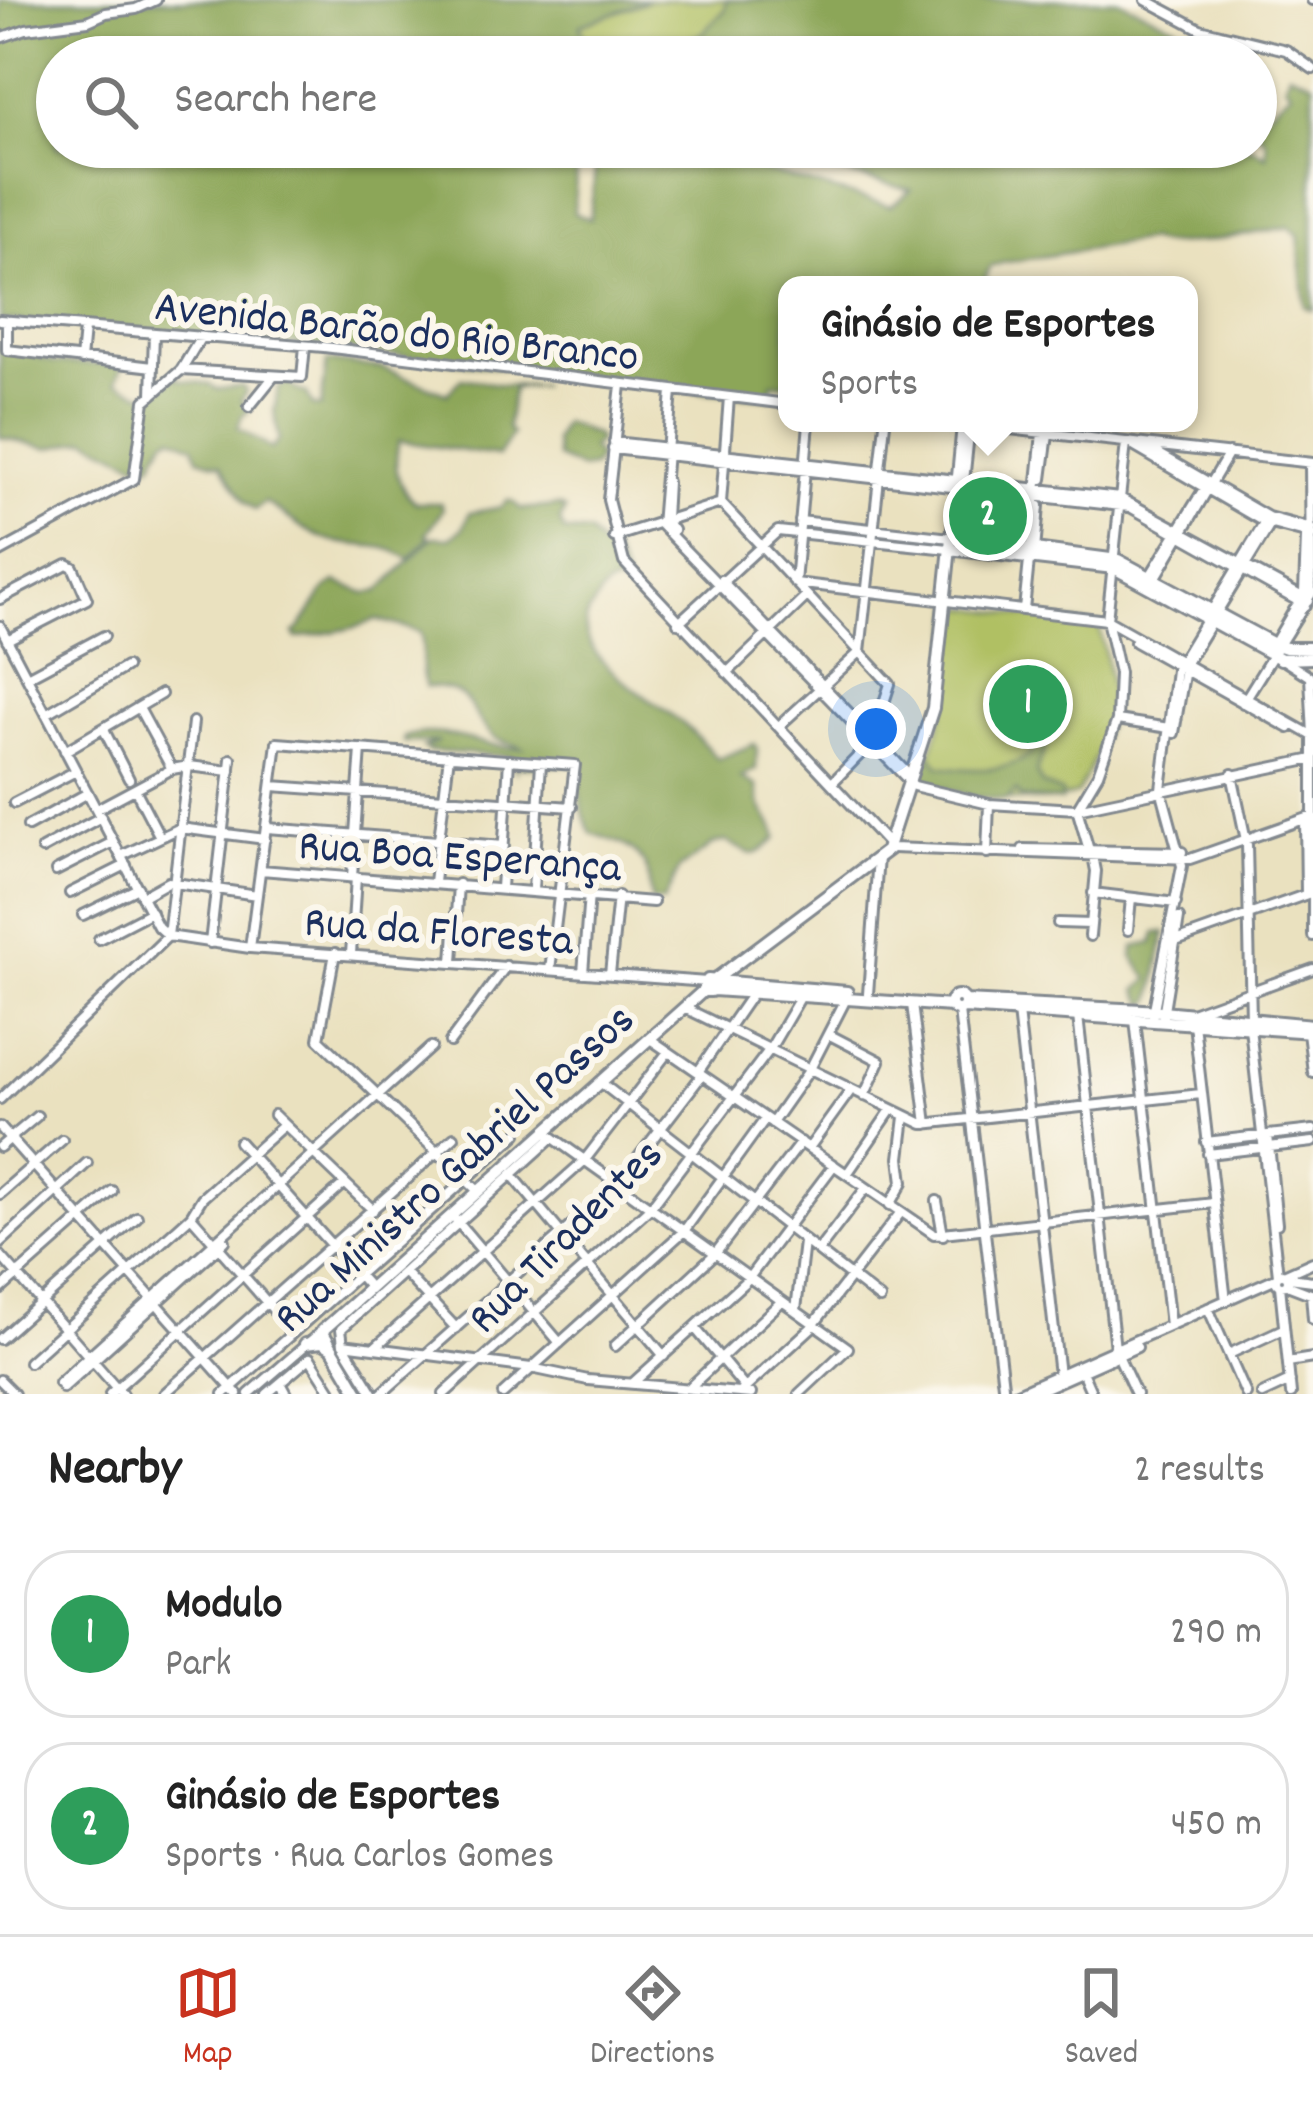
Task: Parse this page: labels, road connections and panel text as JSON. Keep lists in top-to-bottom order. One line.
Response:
{"streets":{"main road":["Rua Ministro Gabriel Passos"],"street":["Avenida Barão do Rio Branco","Rua Boa Esperança","Rua da Floresta","Rua Tiradentes"]},"crossings":[["Rua da Floresta","Rua Ministro Gabriel Passos"]],"page":{"search":"Search here","popup":["Ginásio de Esportes","Sports"],"pins":["2","1"],"heading":["Nearby","2 results"],"list":[{"mark":"1","name":"Modulo","note":"Park","value":"290 m"},{"mark":"2","name":"Ginásio de Esportes","note":"Sports · Rua Carlos Gomes","value":"450 m"}],"nav":["Map","Directions","Saved"]}}
